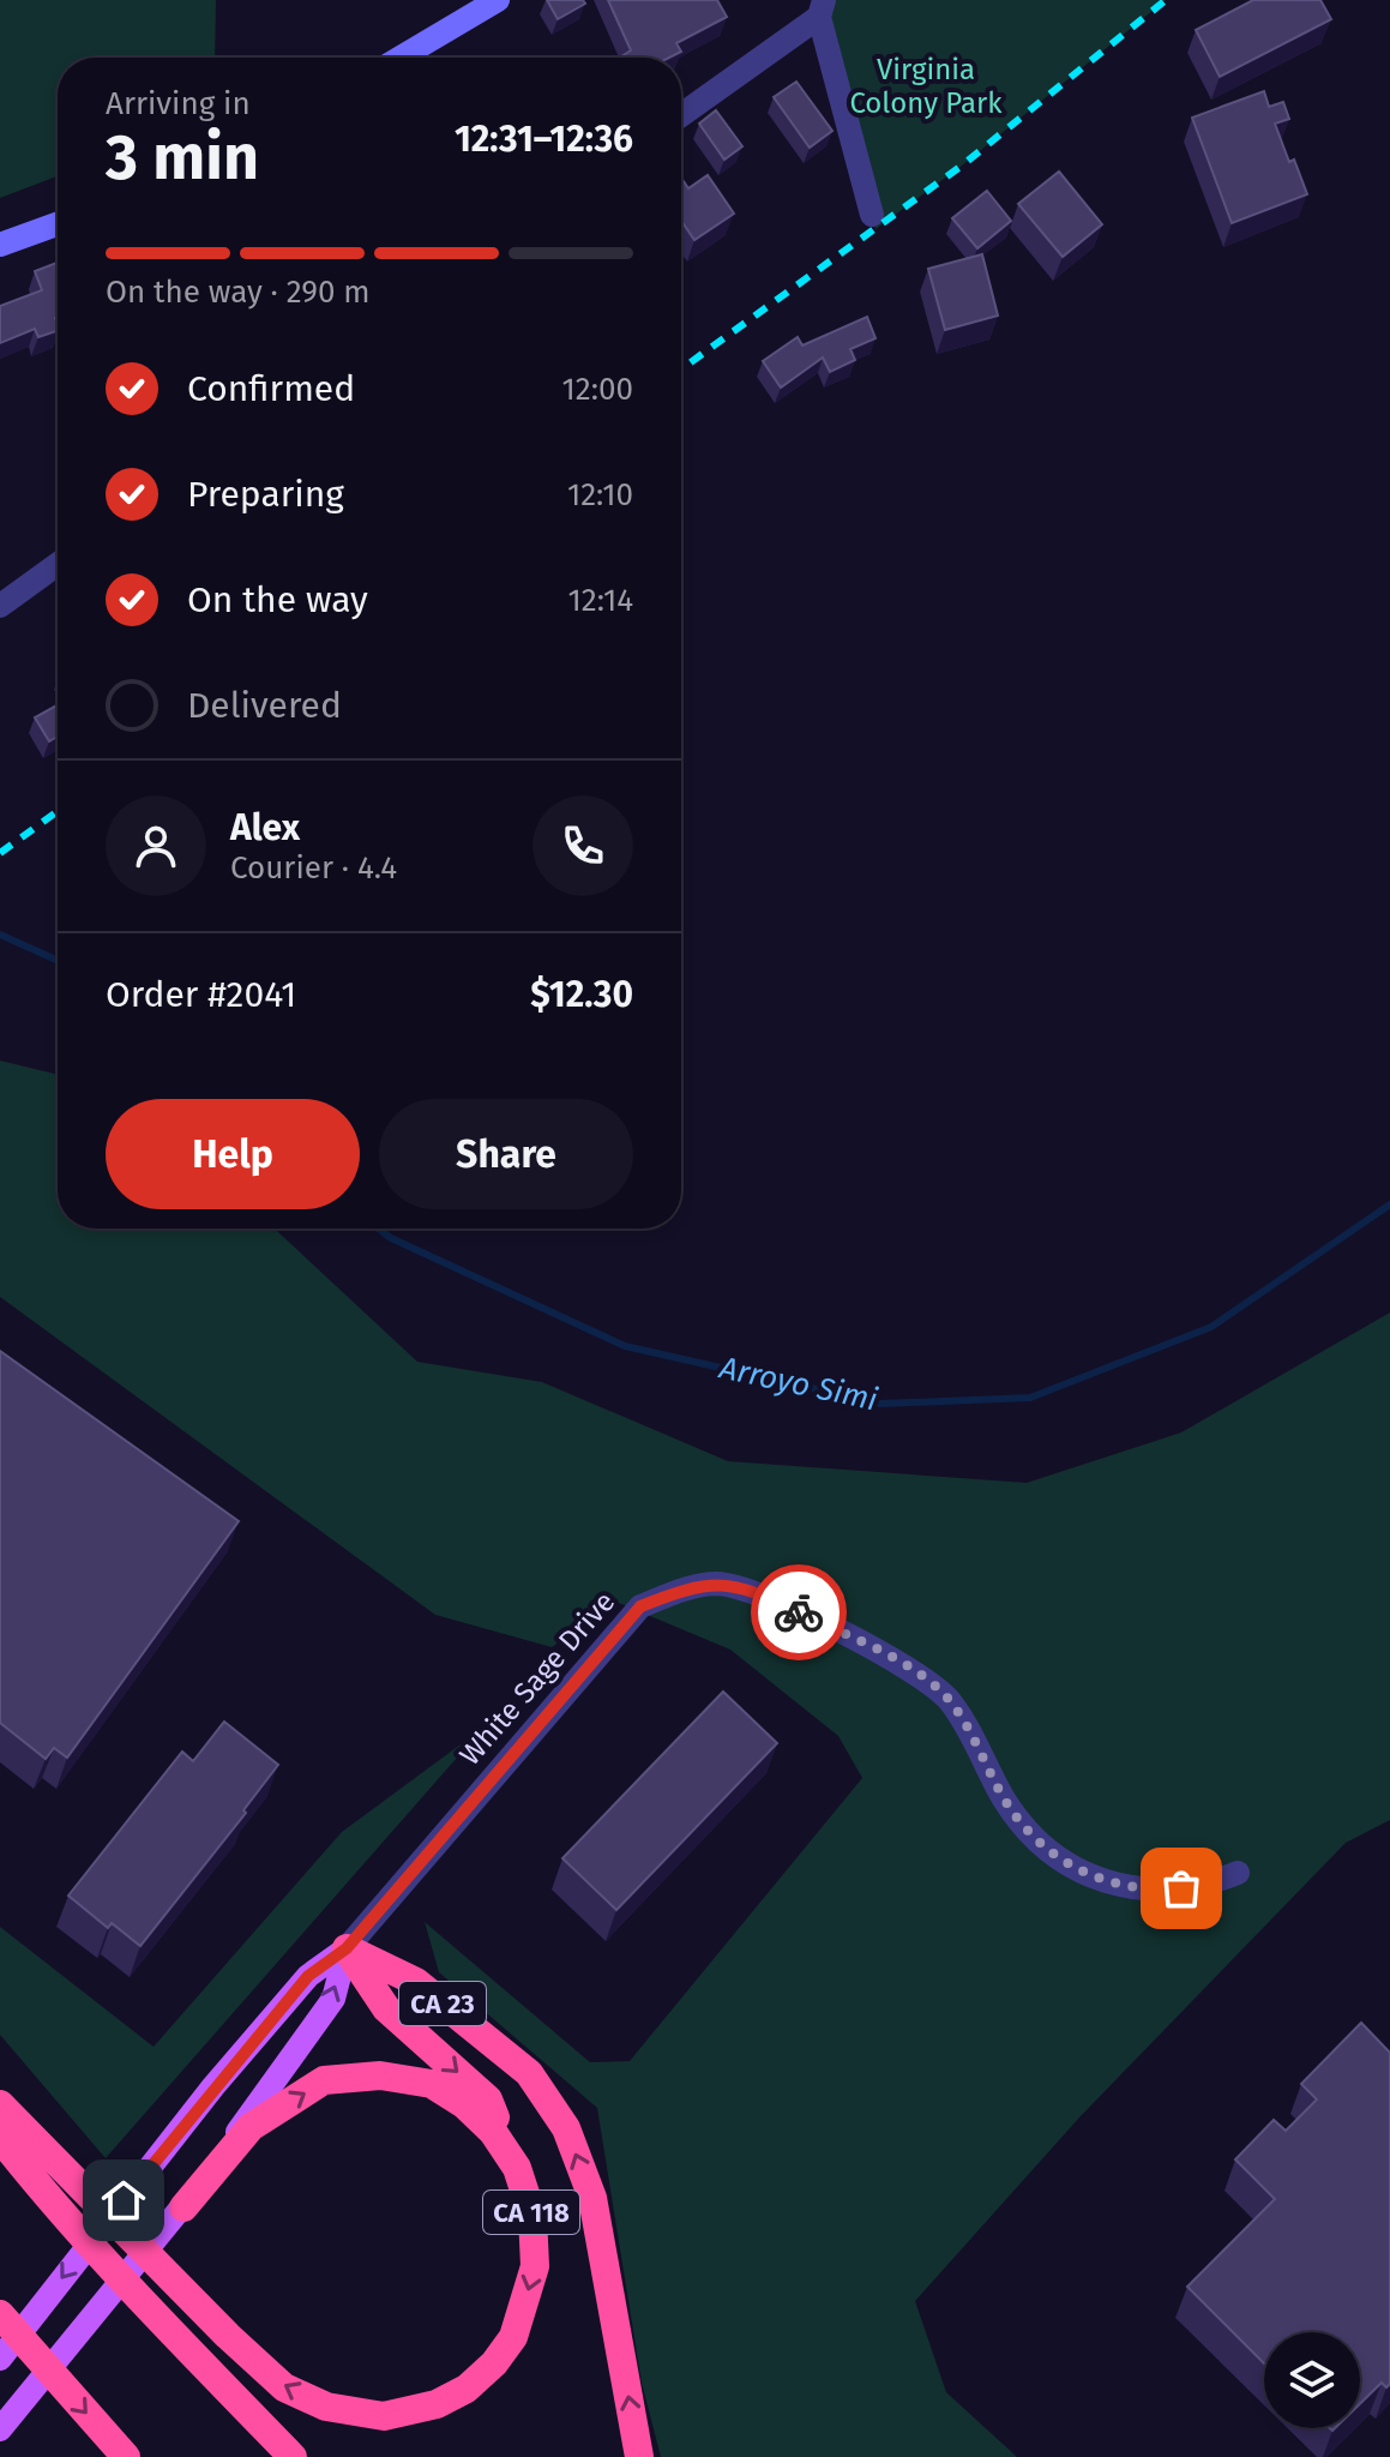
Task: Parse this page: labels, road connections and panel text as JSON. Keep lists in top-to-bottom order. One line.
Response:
{"streets":{"highway":["CA 23","CA 118"],"street":["White Sage Drive"]},"crossings":[["White Sage Drive","CA 23"]],"water":["Arroyo Simi"],"parks":["Virginia Colony Park"],"page":{"heading":["3 min","Arriving in","12:31–12:36"],"panel":["Alex","Courier · 4.4","Order #2041","$12.30"],"bar":"On the way · 290 m","list":[["Confirmed","12:00"],["Preparing","12:10"],["On the way","12:14"],"Delivered"],"buttons":["Help","Share"]}}
